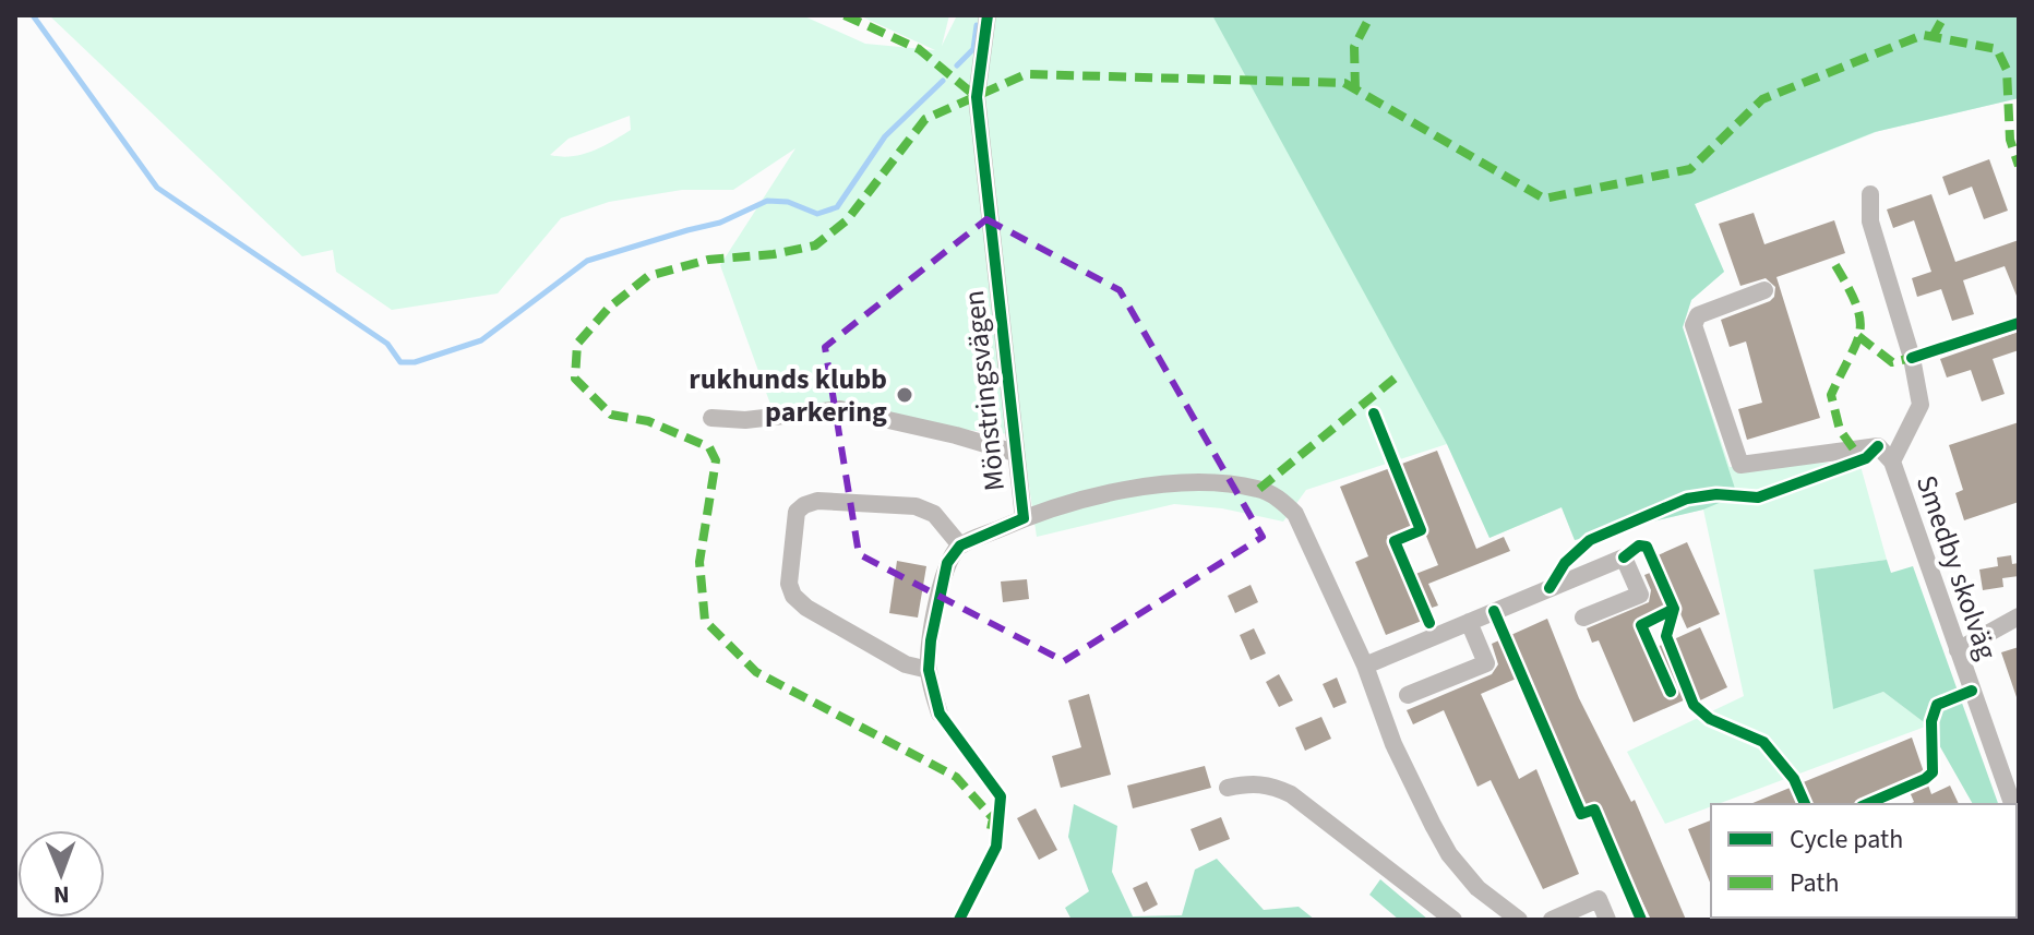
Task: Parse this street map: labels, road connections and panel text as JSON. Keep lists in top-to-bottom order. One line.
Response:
{"streets":{"street":["Mönstringsvägen","Smedby skolväg"]},"places":["rukhunds klubb parkering"],"legend":["Cycle path","Path"],"north":"bottom"}
